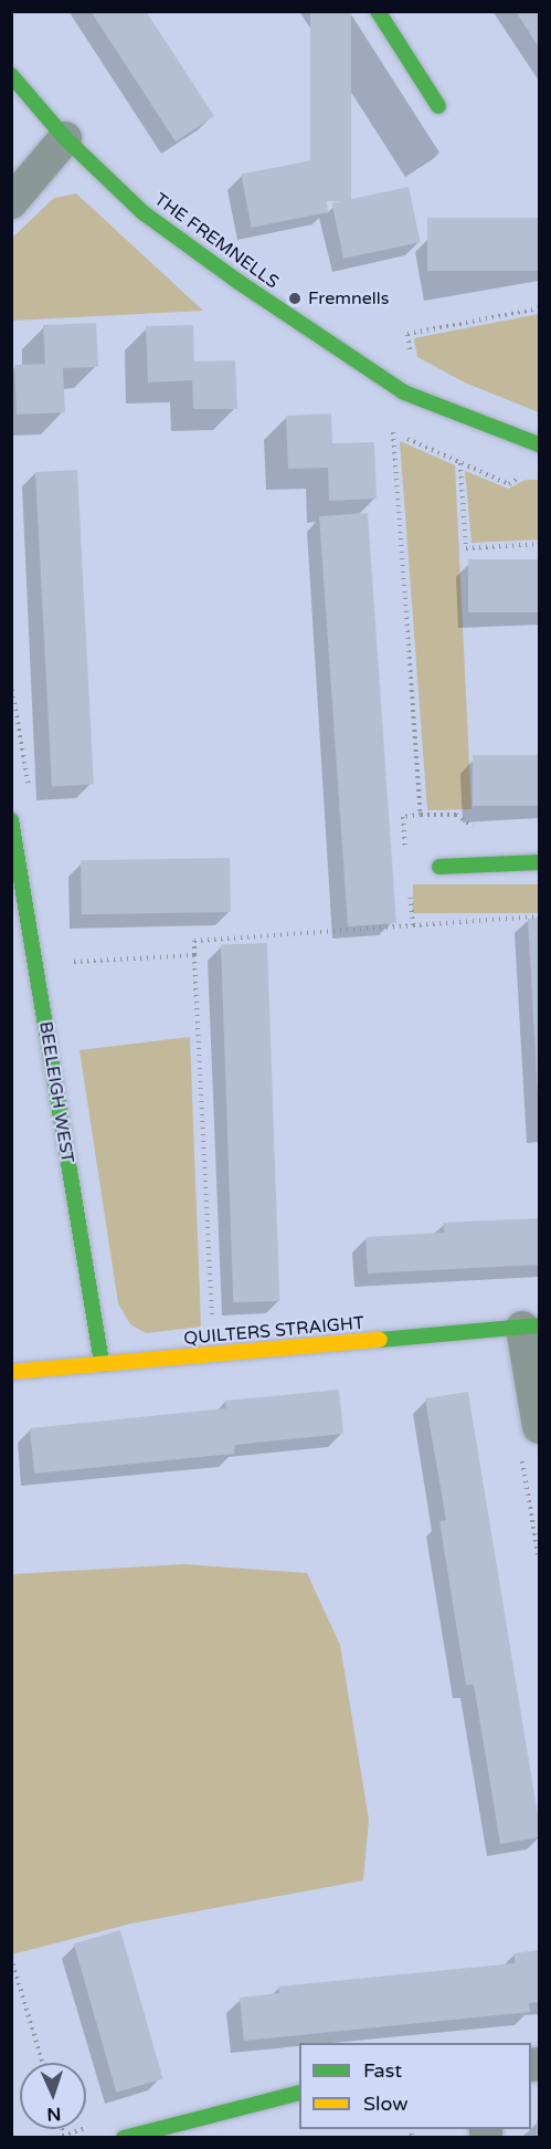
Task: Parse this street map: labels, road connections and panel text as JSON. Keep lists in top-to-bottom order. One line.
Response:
{"streets":{"street":["THE FREMNELLS","BEELEIGH WEST","QUILTERS STRAIGHT"]},"crossings":[["BEELEIGH WEST","QUILTERS STRAIGHT"]],"places":["Fremnells"],"legend":["Fast","Slow"],"north":"bottom"}
